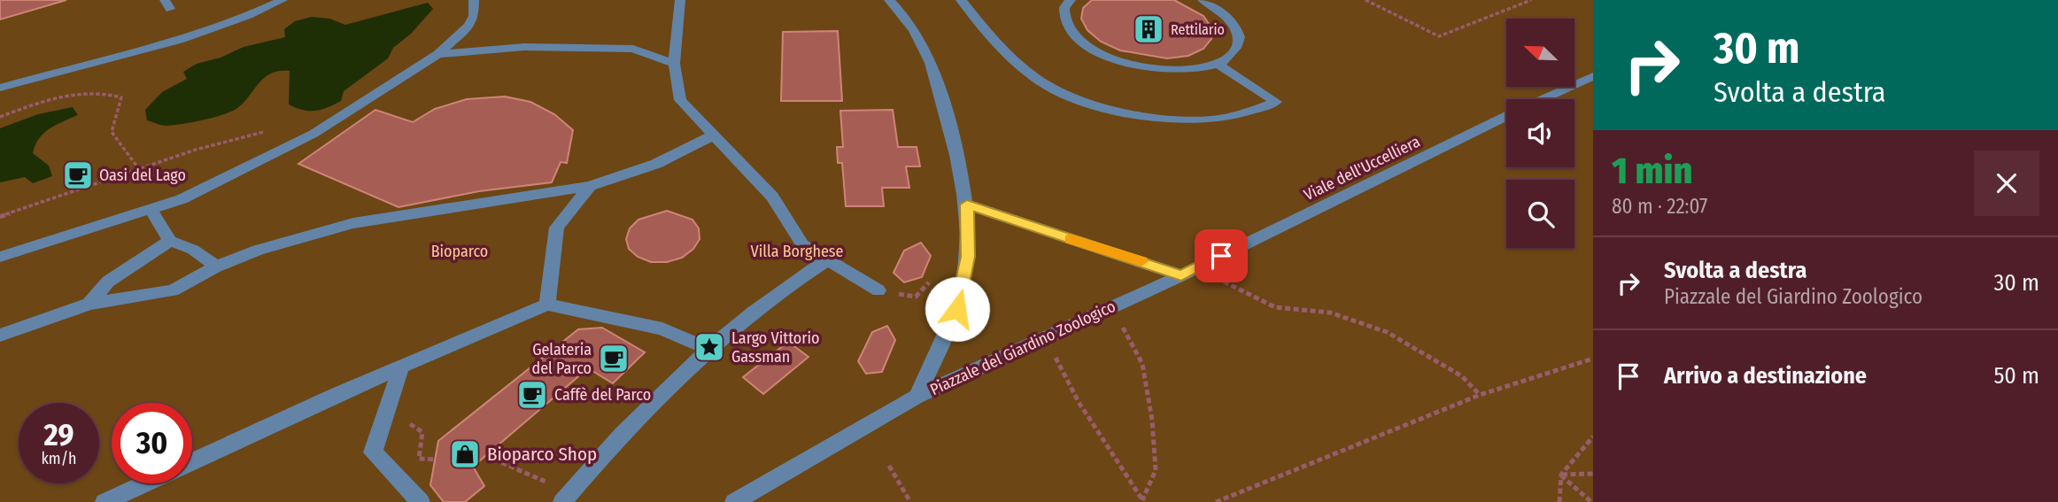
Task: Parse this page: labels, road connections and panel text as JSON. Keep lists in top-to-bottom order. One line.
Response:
{"streets":{"street":["Viale dell'Uccelliera","Piazzale del Giardino Zoologico"]},"crossings":[["Viale dell'Uccelliera","Piazzale del Giardino Zoologico"]],"parks":["Bioparco","Villa Borghese"],"places":{"building":["Rettilario"],"cafe":["Oasi del Lago","Gelateria del Parco","Caffè del Parco"],"place":["Largo Vittorio Gassman"],"shop":["Bioparco Shop"]},"north":"top left","page":{"turn":["30 m","Svolta a destra"],"heading":["1 min","80 m · 22:07"],"list":[{"name":"Svolta a destra","note":"Piazzale del Giardino Zoologico","value":"30 m"},{"name":"Arrivo a destinazione","value":"50 m"}],"speed":"29 km/h","limit":"30"}}
